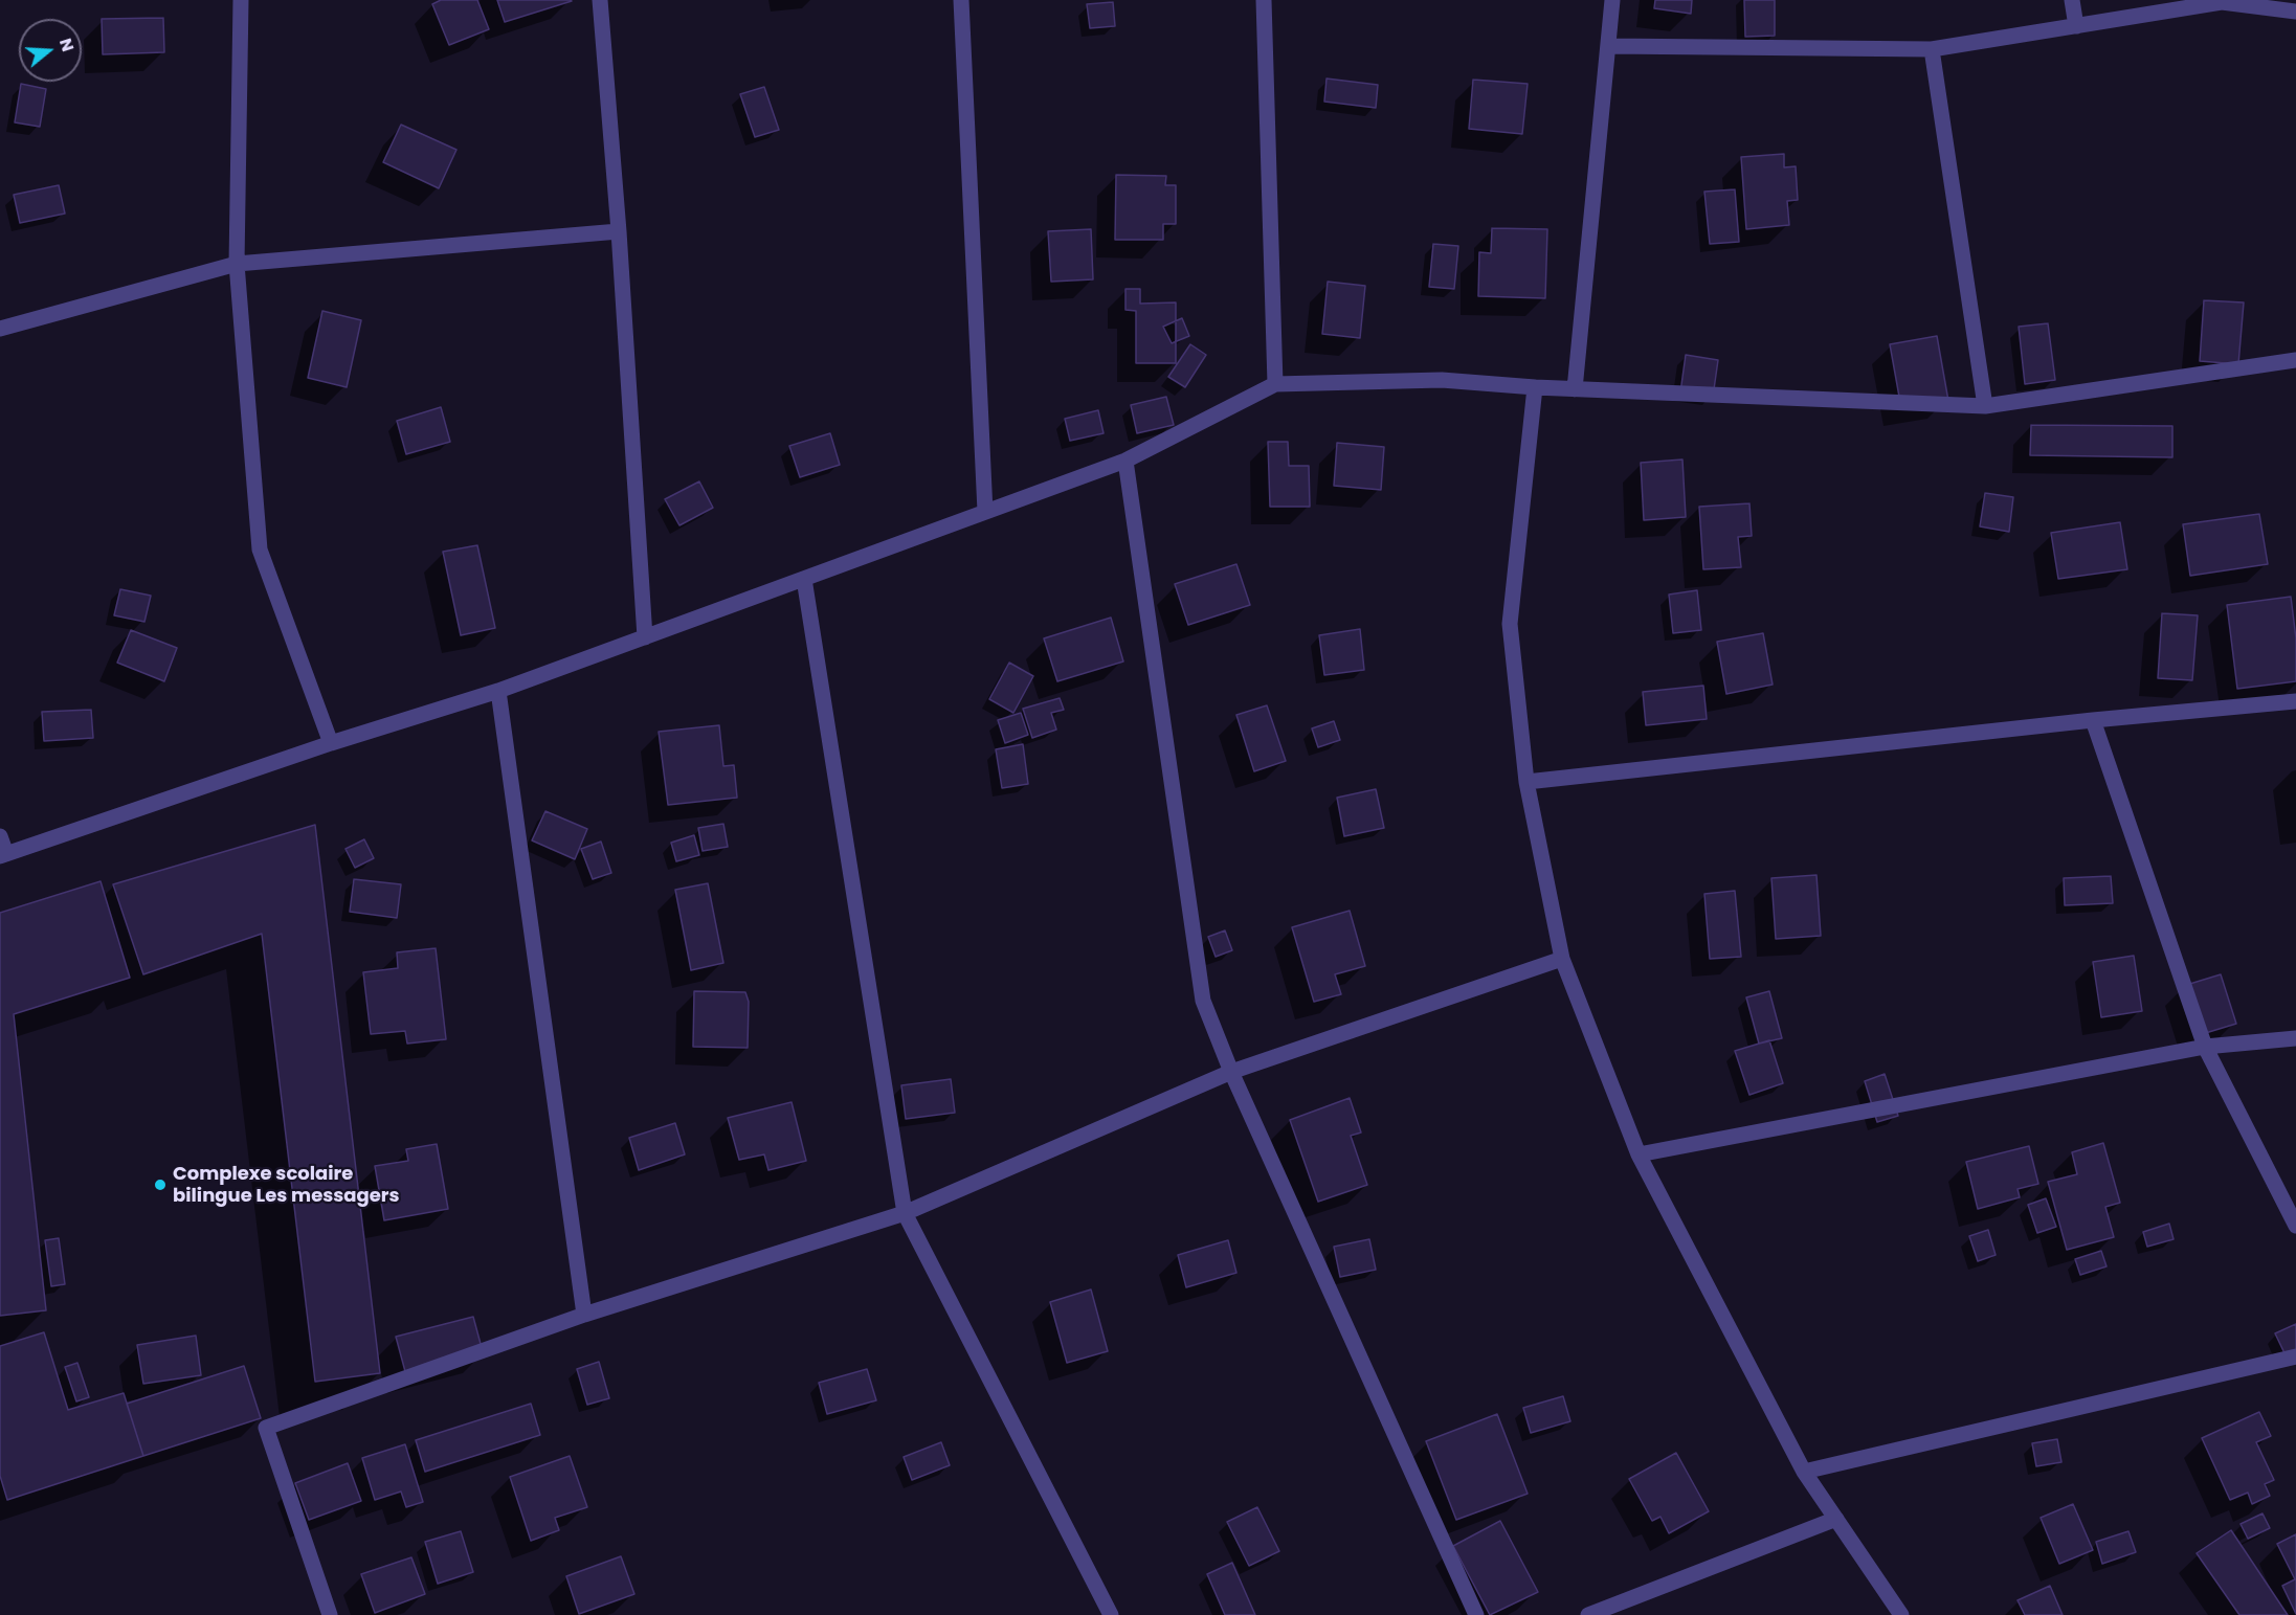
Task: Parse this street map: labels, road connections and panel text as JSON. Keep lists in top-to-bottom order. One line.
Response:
{"places":["Complexe scolaire bilingue Les messagers"],"north":"right"}
